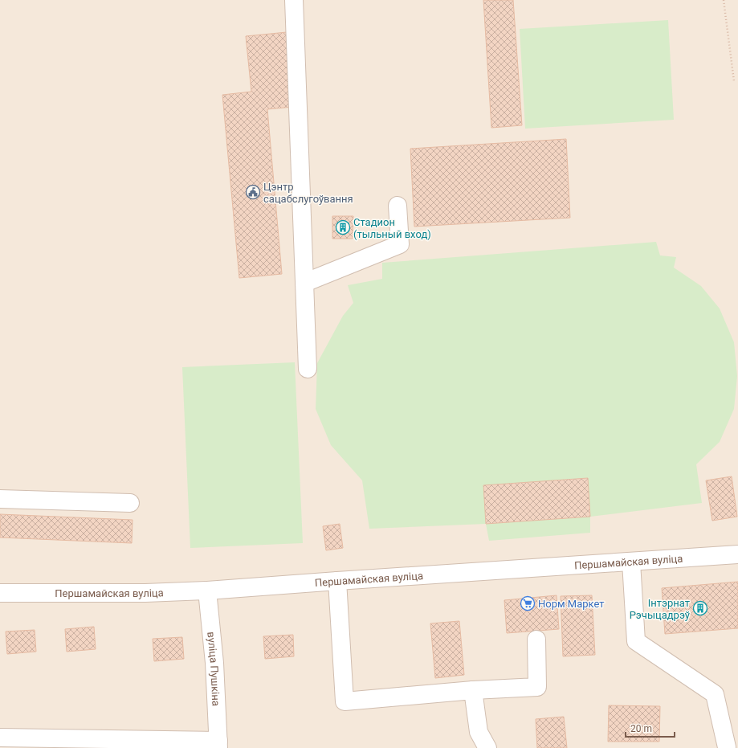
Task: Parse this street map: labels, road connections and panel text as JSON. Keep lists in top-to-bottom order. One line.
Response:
{"streets":{"street":["Першамайская вуліца","вуліца Пушкіна"]},"crossings":[["Першамайская вуліца","вуліца Пушкіна"]],"places":{"public building":["Цэнтр сацабслугоўвання"],"building":["Стадион (тыльный вход)","Інтэрнат Рэчыцадрэў"],"supermarket":["Норм Маркет"]},"scale_bar":"20 m"}
